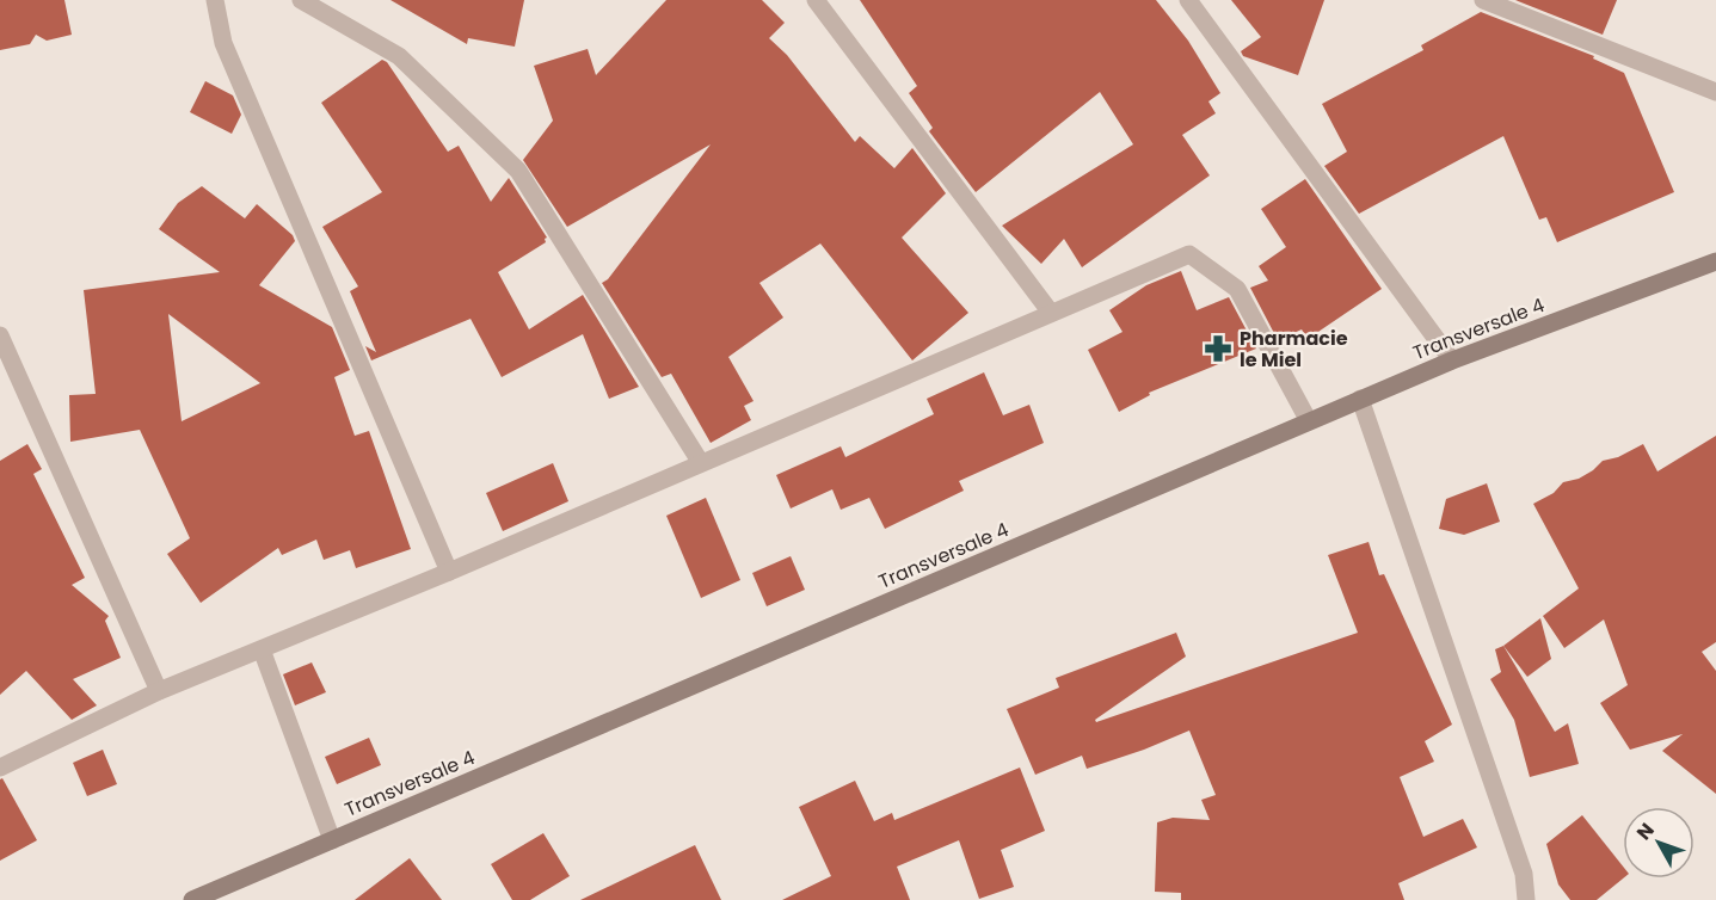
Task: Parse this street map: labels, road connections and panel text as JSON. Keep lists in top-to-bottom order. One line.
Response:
{"streets":{"main road":["Transversale 4"]},"places":{"pharmacy":["Pharmacie le Miel"]},"north":"top left"}
